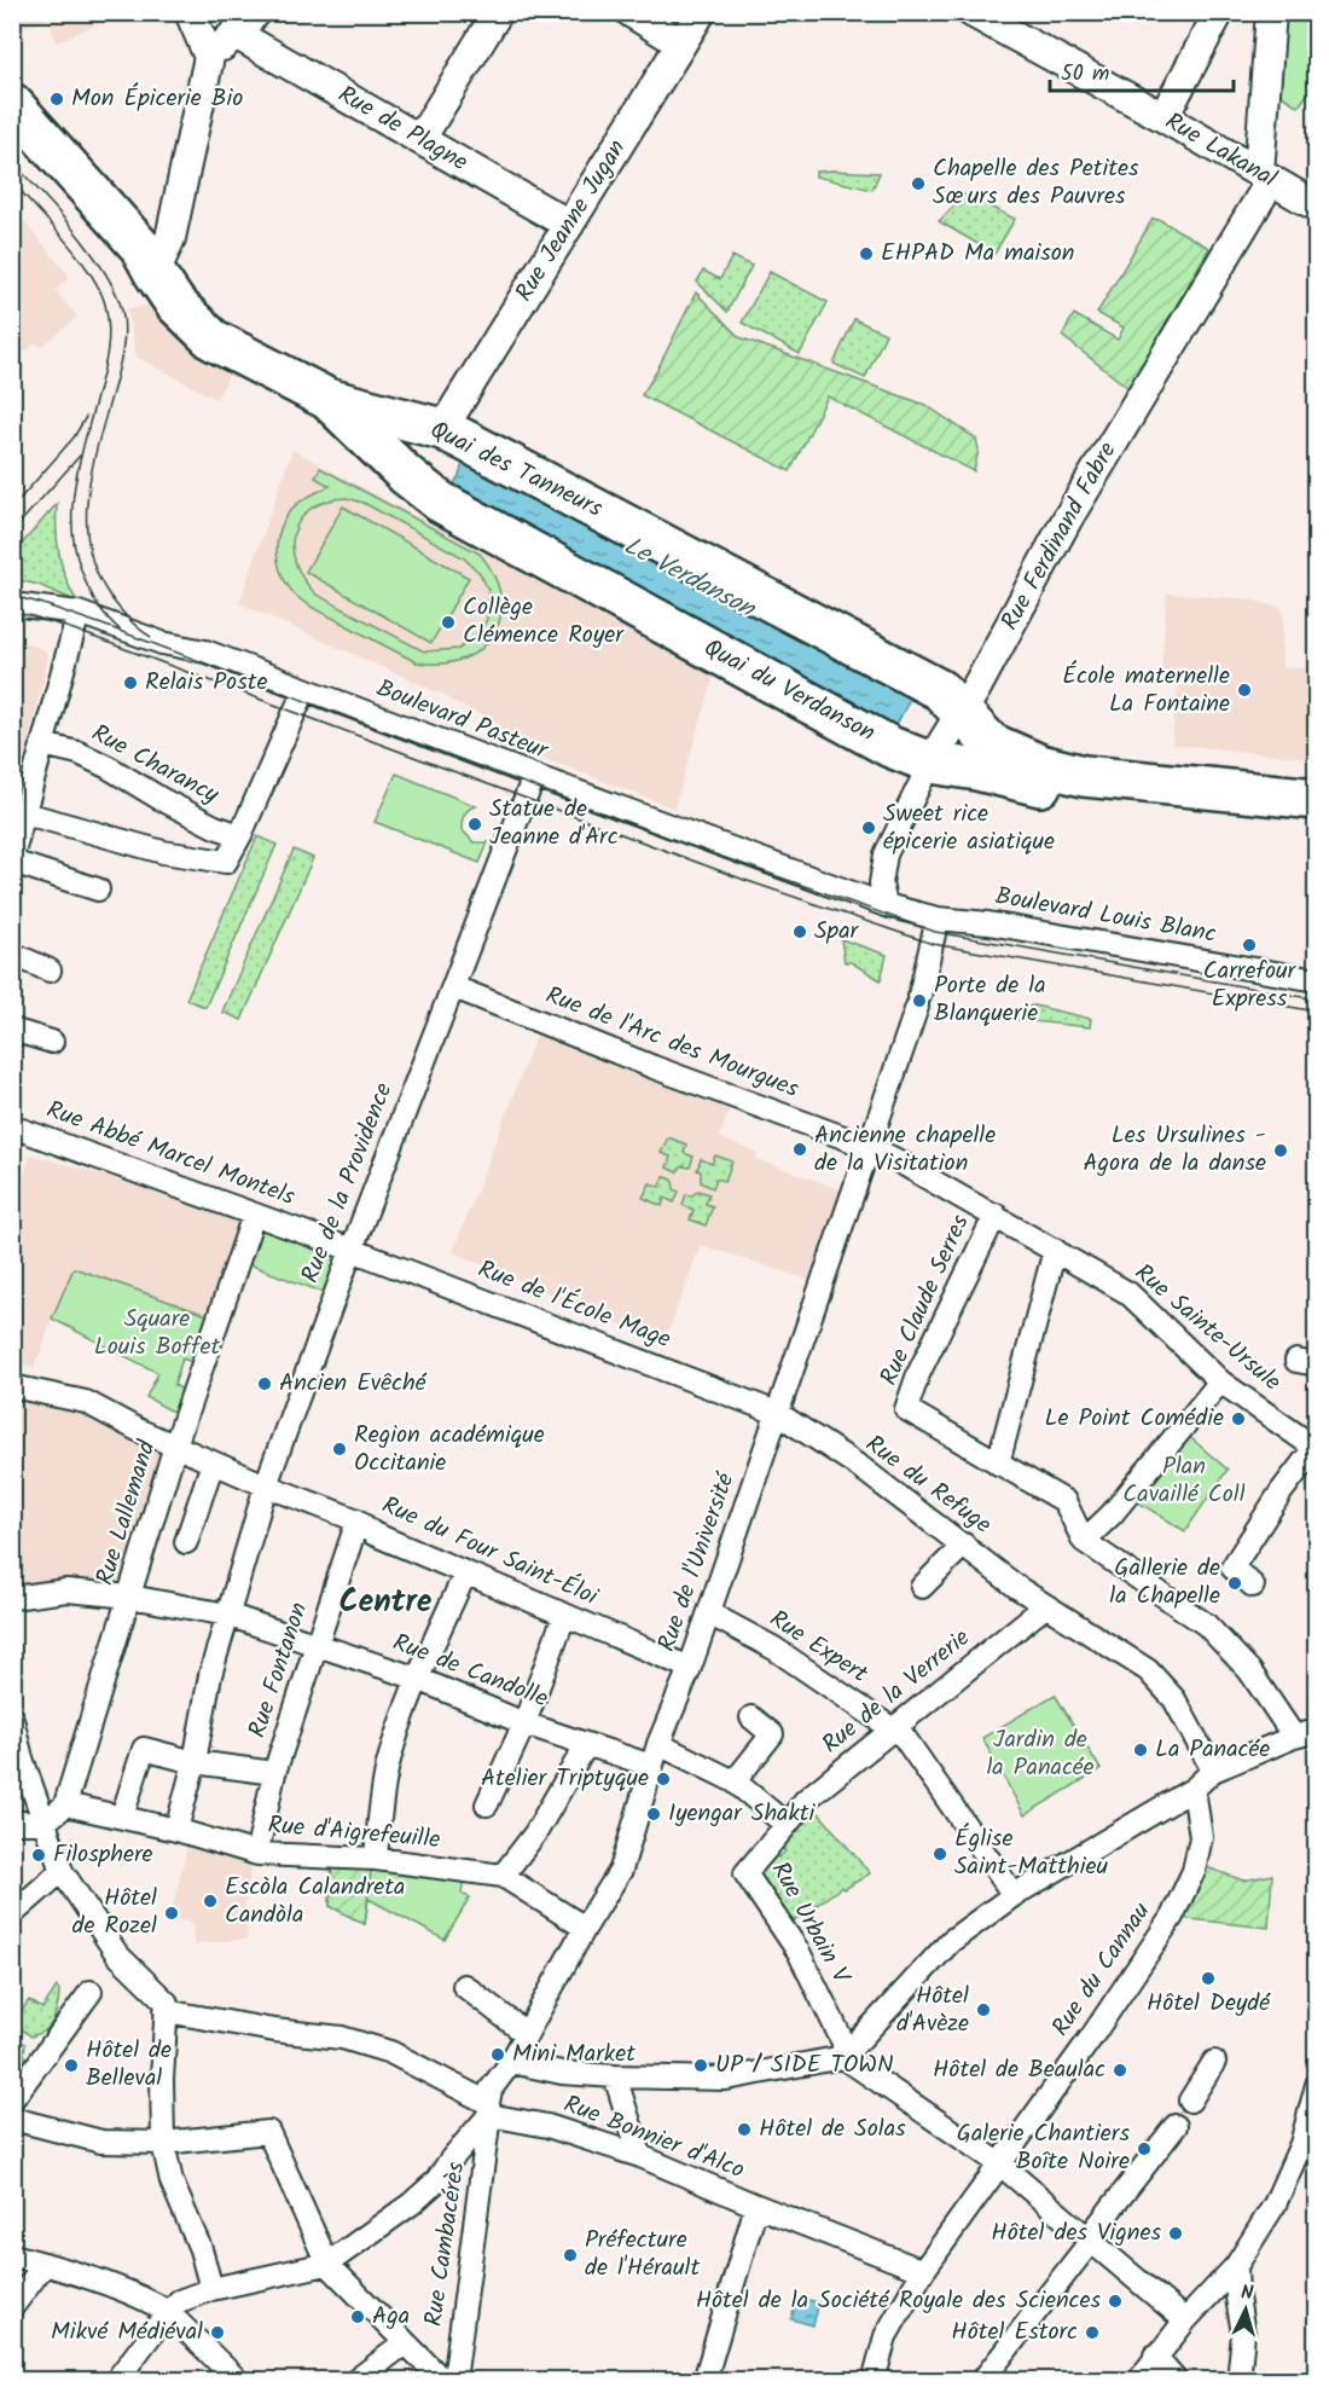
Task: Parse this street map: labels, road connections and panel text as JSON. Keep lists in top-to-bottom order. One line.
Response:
{"streets":{"main road":["Quai des Tanneurs","Quai du Verdanson"],"street":["Rue de Plagne","Rue Lakanal","Rue Jeanne Jugan","Rue Ferdinand Fabre","Boulevard Pasteur","Rue Charancy","Boulevard Louis Blanc","Rue de l'Arc des Mourgues","Rue Abbé Marcel Montels","Rue de la Providence","Rue Claude Serres","Rue de l'École Mage","Rue Sainte-Ursule","Rue du Refuge","Rue Lallemand","Rue du Four Saint-Éloi","Rue de l'Université","Rue Expert","Rue Fontanon","Rue de Candolle","Rue de la Verrerie","Rue d'Aigrefeuille","Rue Urbain V","Rue du Cannau","Rue Bonnier d'Alco","Rue Cambacérès"]},"crossings":[["Rue de Plagne","Rue Jeanne Jugan"],["Rue Lakanal","Rue Ferdinand Fabre"],["Rue Jeanne Jugan","Quai des Tanneurs"],["Quai des Tanneurs","Rue Ferdinand Fabre"],["Quai des Tanneurs","Quai du Verdanson"],["Rue Ferdinand Fabre","Quai du Verdanson"],["Rue Ferdinand Fabre","Boulevard Pasteur"],["Rue Ferdinand Fabre","Boulevard Louis Blanc"],["Boulevard Pasteur","Boulevard Louis Blanc"],["Boulevard Pasteur","Rue de la Providence"],["Boulevard Louis Blanc","Rue de l'Université"],["Rue de l'Arc des Mourgues","Rue de la Providence"],["Rue de l'Arc des Mourgues","Rue Sainte-Ursule"],["Rue de l'Arc des Mourgues","Rue de l'Université"],["Rue Abbé Marcel Montels","Rue de la Providence"],["Rue Abbé Marcel Montels","Rue de l'École Mage"],["Rue Abbé Marcel Montels","Rue Lallemand"],["Rue de la Providence","Rue de l'École Mage"],["Rue de la Providence","Rue du Four Saint-Éloi"],["Rue de la Providence","Rue de Candolle"],["Rue de la Providence","Rue d'Aigrefeuille"],["Rue Claude Serres","Rue Sainte-Ursule"],["Rue de l'École Mage","Rue du Refuge"],["Rue de l'École Mage","Rue de l'Université"],["Rue Sainte-Ursule","Rue de l'Université"],["Rue du Refuge","Rue de l'Université"],["Rue du Refuge","Rue de la Verrerie"],["Rue Lallemand","Rue du Four Saint-Éloi"],["Rue Lallemand","Rue de Candolle"],["Rue Lallemand","Rue d'Aigrefeuille"],["Rue du Four Saint-Éloi","Rue de l'Université"],["Rue du Four Saint-Éloi","Rue Fontanon"],["Rue de l'Université","Rue Expert"],["Rue de l'Université","Rue de Candolle"],["Rue de l'Université","Rue d'Aigrefeuille"],["Rue de l'Université","Rue Bonnier d'Alco"],["Rue de l'Université","Rue Cambacérès"],["Rue Expert","Rue de la Verrerie"],["Rue Fontanon","Rue de Candolle"],["Rue Fontanon","Rue d'Aigrefeuille"],["Rue de la Verrerie","Rue Urbain V"],["Rue du Cannau","Rue Bonnier d'Alco"],["Rue Bonnier d'Alco","Rue Cambacérès"]],"districts":["Centre"],"water":["Le Verdanson"],"parks":["Square Louis Boffet","Plan Cavaillé Coll","Jardin de la Panacée"],"places":["Mon Épicerie Bio","Chapelle des Petites Sœurs des Pauvres","EHPAD Ma maison","Collège Clémence Royer","Relais Poste","École maternelle La Fontaine","Statue de Jeanne d'Arc","Sweet rice épicerie asiatique","Spar","Carrefour Express","Porte de la Blanquerie","Ancienne chapelle de la Visitation","Les Ursulines - Agora de la danse","Ancien Evêché","Le Point Comédie","Region académique Occitanie","Gallerie de la Chapelle","La Panacée","Atelier Triptyque","Iyengar Shakti","Église Saint-Matthieu","Filosphere","Escòla Calandreta Candòla","Hôtel de Rozel","Hôtel Deydé","Hôtel d'Avèze","Mini Market","Hôtel de Belleval","UP / SIDE TOWN","Hôtel de Beaulac","Hôtel de Solas","Galerie Chantiers Boîte Noire","Hôtel des Vignes","Préfecture de l'Hérault","Hôtel de la Société Royale des Sciences","Aga","Mikvé Médiéval","Hôtel Estorc"],"scale_bar":"50 m","north":"top"}
